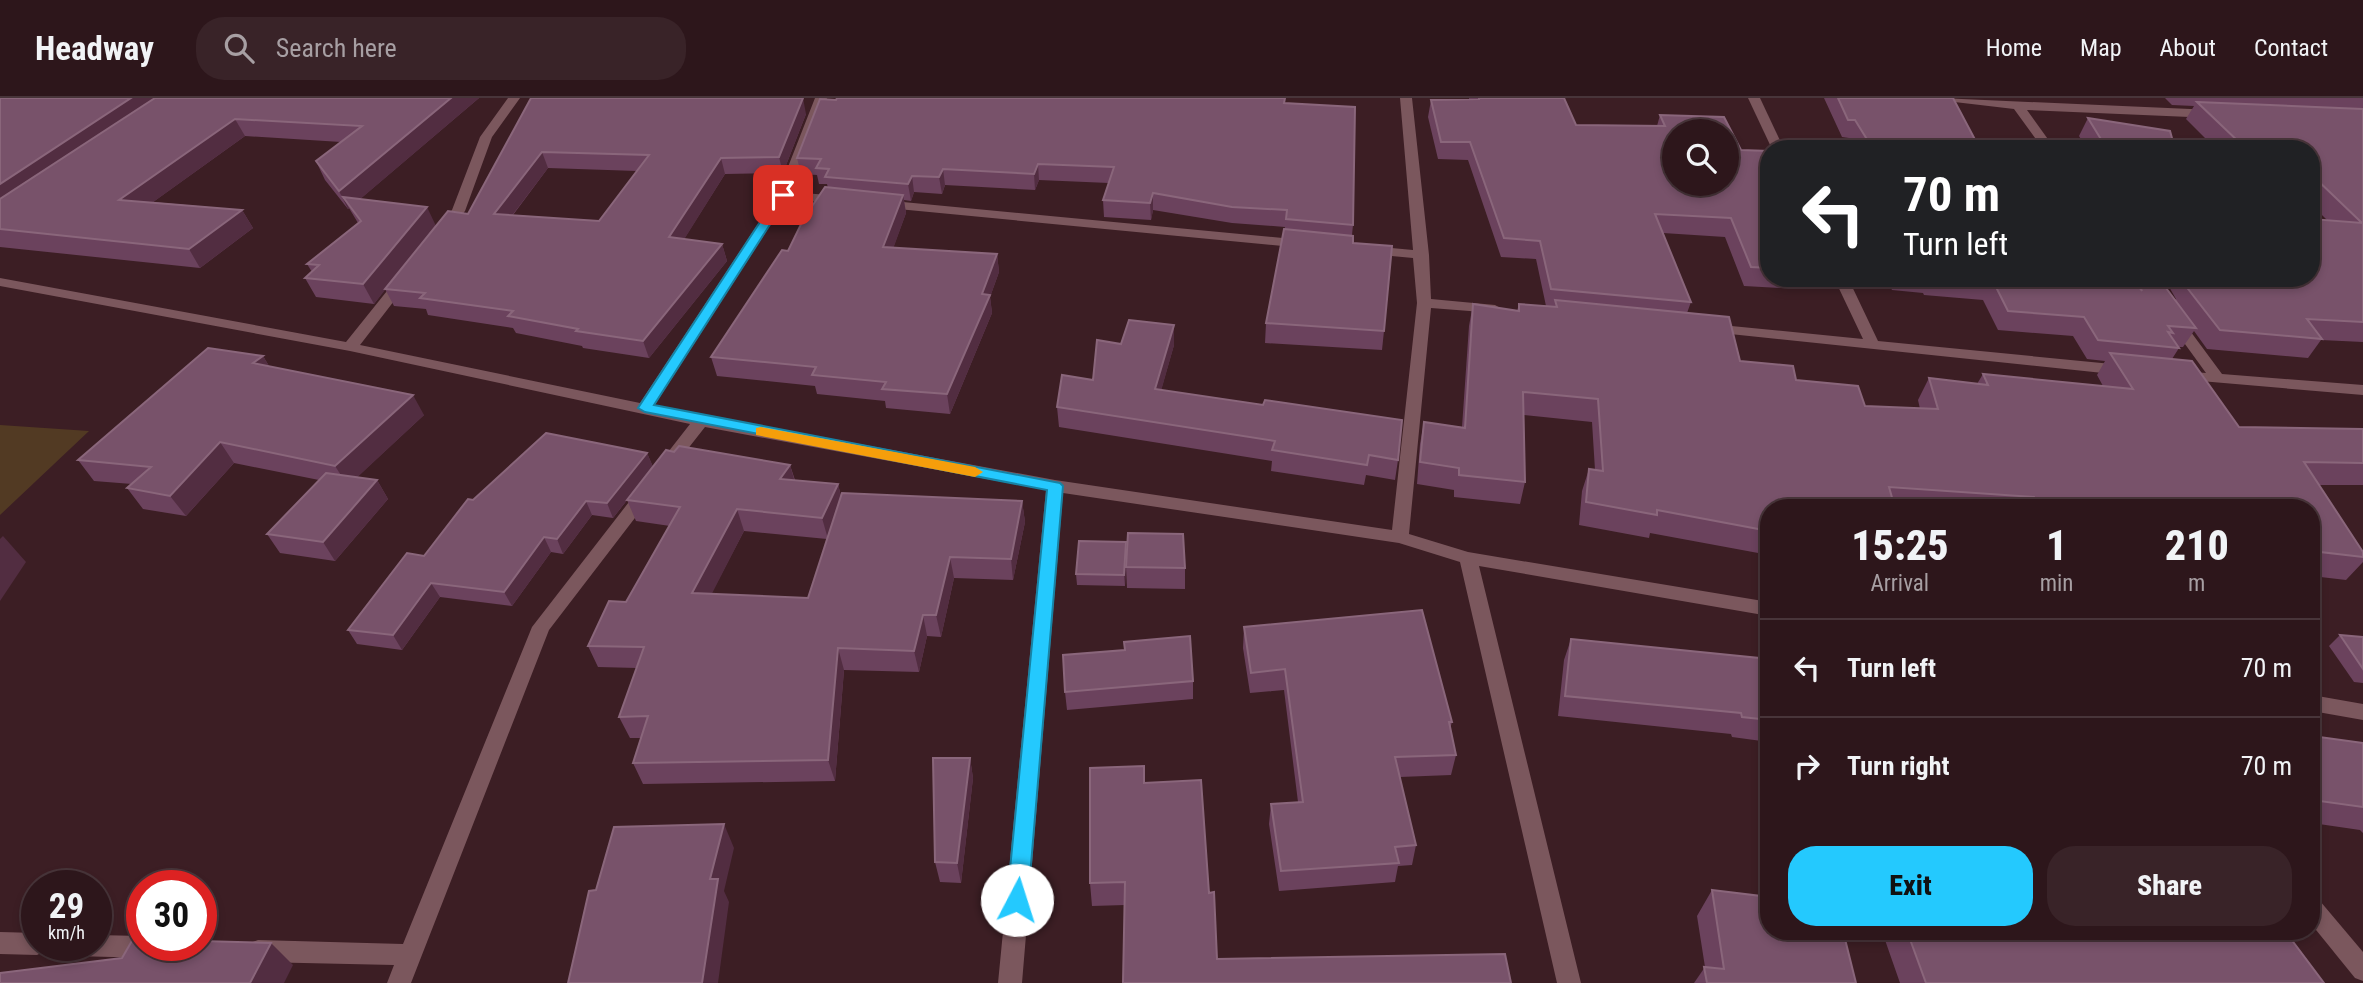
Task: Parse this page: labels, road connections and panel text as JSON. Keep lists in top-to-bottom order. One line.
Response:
{"page":{"header":"Headway","search":"Search here","nav":["Home","Map","About","Contact"],"turn":["70 m","Turn left"],"eta":["15:25","Arrival","1","min","210","m"],"list":[{"name":"Turn left","value":"70 m"},{"name":"Turn right","value":"70 m"}],"buttons":["Exit","Share"],"speed":"29 km/h","limit":"30"}}
